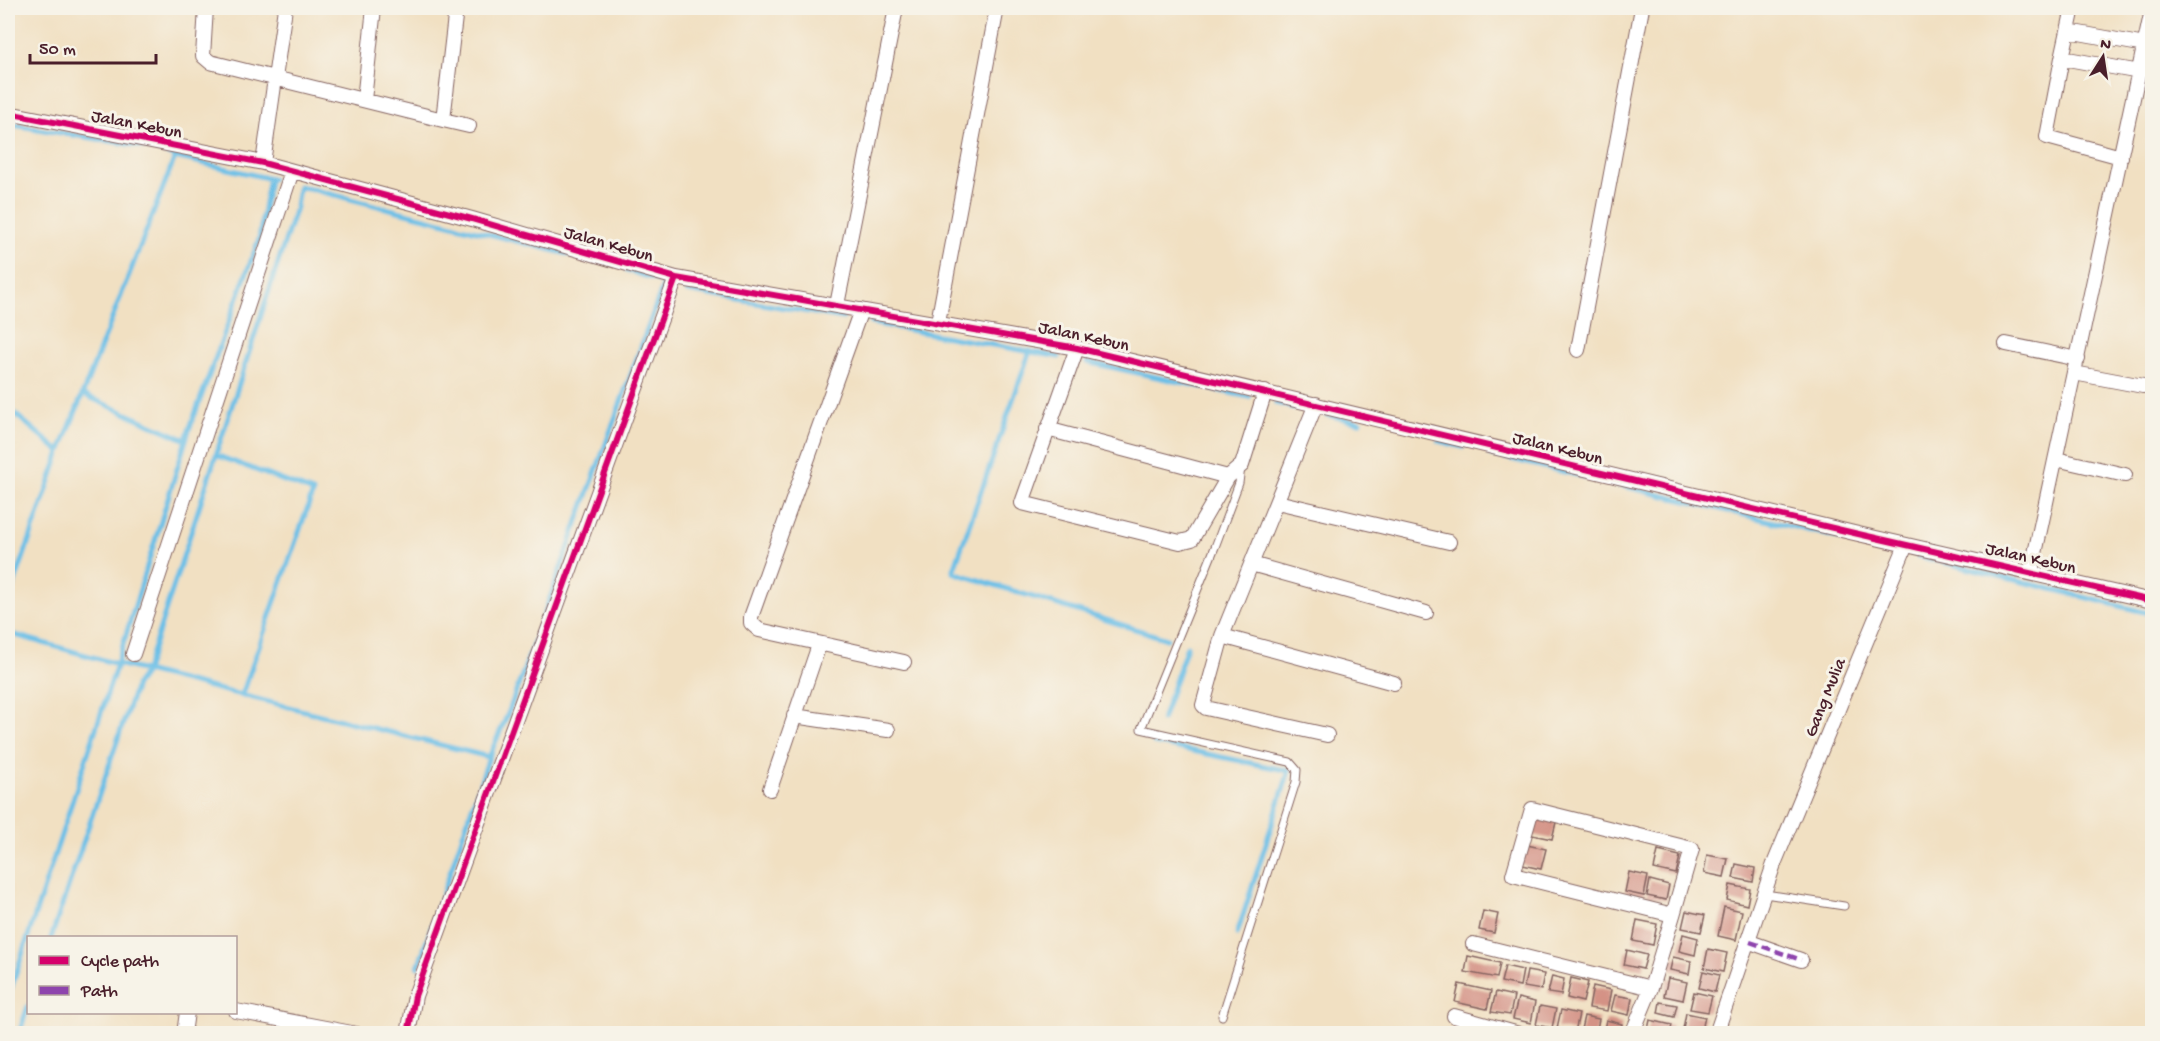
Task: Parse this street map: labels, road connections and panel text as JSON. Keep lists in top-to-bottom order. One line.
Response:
{"streets":{"street":["Jalan Kebun","Gang Mulia"]},"crossings":[["Jalan Kebun","Gang Mulia"]],"legend":["Cycle path","Path"],"scale_bar":"50 m","north":"top"}
